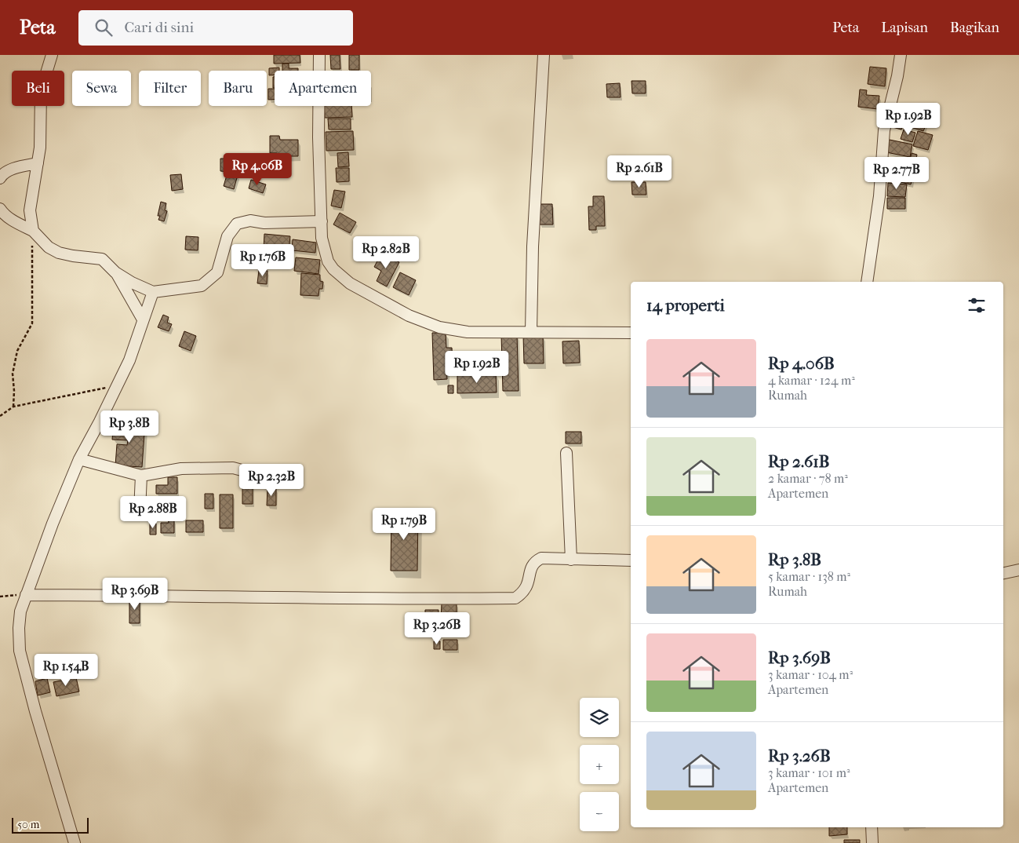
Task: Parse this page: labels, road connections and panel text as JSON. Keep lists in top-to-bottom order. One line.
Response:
{"scale_bar":"50 m","page":{"header":"Peta","search":"Cari di sini","nav":["Peta","Lapisan","Bagikan"],"chip":["Beli","Sewa","Filter","Baru","Apartemen"],"price":["Rp 1.92B","Rp 4.06B","Rp 2.61B","Rp 2.77B","Rp 2.82B","Rp 1.76B","Rp 1.92B","Rp 3.8B","Rp 2.32B","Rp 2.88B","Rp 1.79B","Rp 3.69B","Rp 3.26B","Rp 1.54B"],"heading":"14 properti","list":[{"name":"Rp 4.06B","note":"4 kamar · 124 m² · Rumah"},{"name":"Rp 2.61B","note":"2 kamar · 78 m² · Apartemen"},{"name":"Rp 3.8B","note":"5 kamar · 138 m² · Rumah"},{"name":"Rp 3.69B","note":"3 kamar · 104 m² · Apartemen"},{"name":"Rp 3.26B","note":"3 kamar · 101 m² · Apartemen"}],"map_buttons":["+","−"],"scale":"50 m"}}
